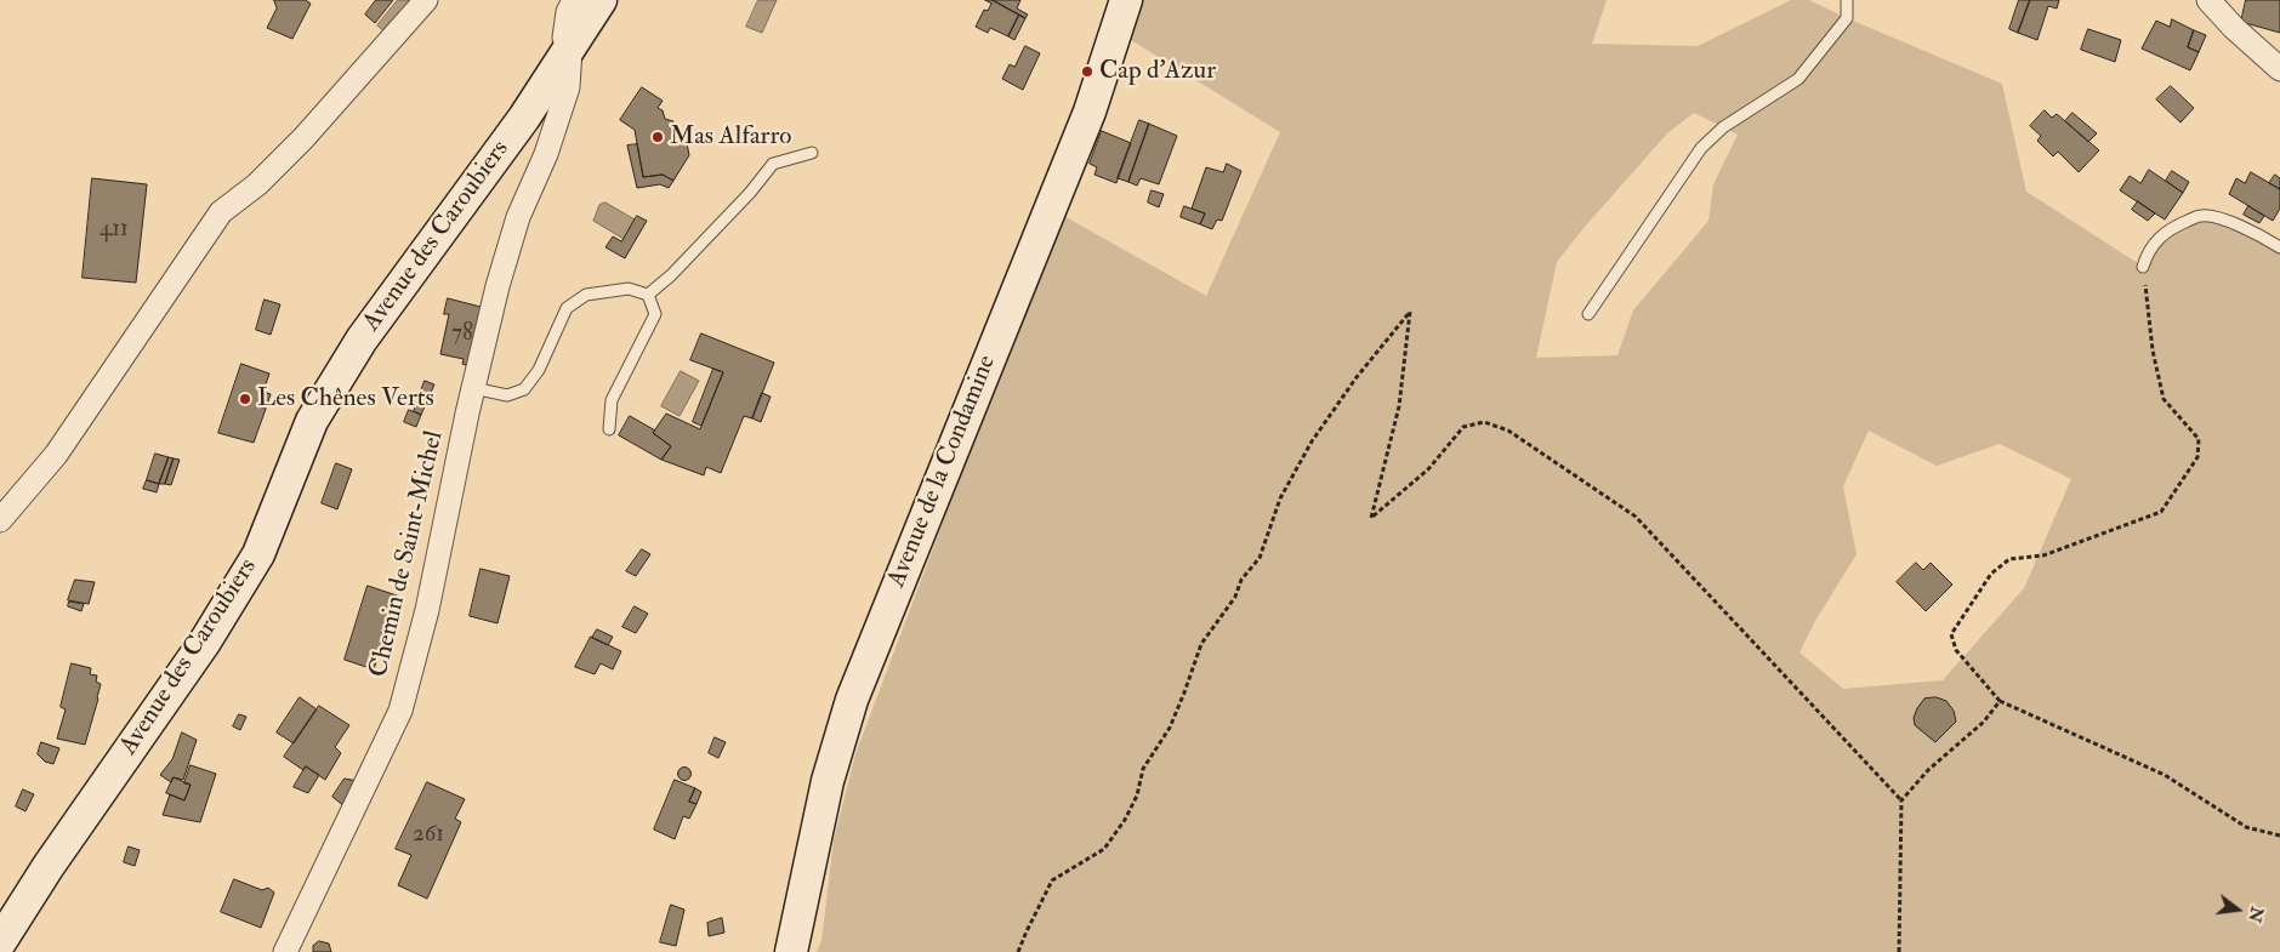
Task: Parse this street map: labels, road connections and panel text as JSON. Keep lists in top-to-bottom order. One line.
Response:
{"streets":{"street":["Avenue des Caroubiers","Avenue de la Condamine","Chemin de Saint-Michel"]},"crossings":[["Avenue des Caroubiers","Chemin de Saint-Michel"]],"places":["Cap d’Azur","Mas Alfarro","Les Chênes Verts"],"house_numbers":["411","78","261"],"north":"right"}
